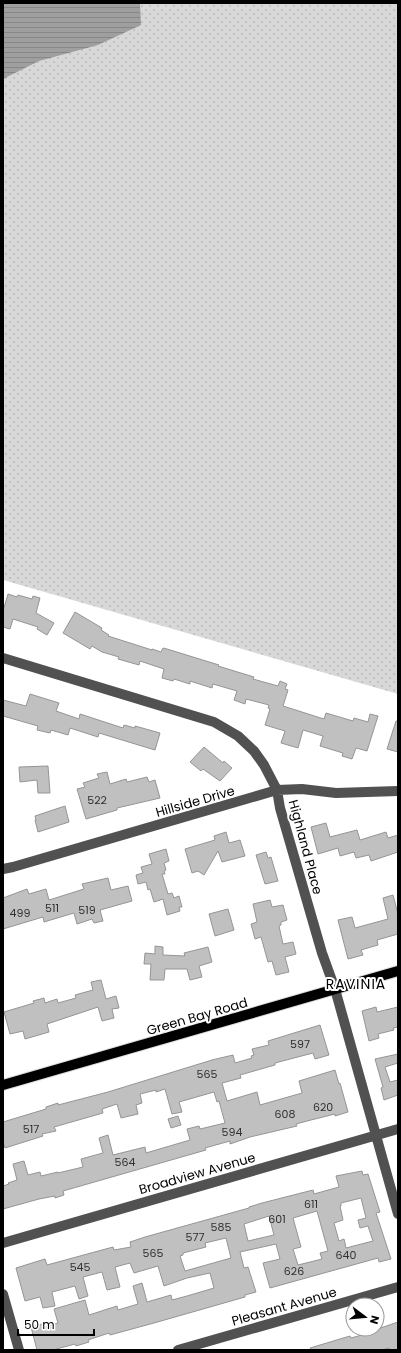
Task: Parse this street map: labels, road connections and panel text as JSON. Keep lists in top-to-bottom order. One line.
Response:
{"streets":{"main road":["Green Bay Road"],"street":["Hillside Drive","Highland Place","Broadview Avenue","Pleasant Avenue"]},"crossings":[["Hillside Drive","Highland Place"],["Highland Place","Green Bay Road"],["Highland Place","Broadview Avenue"]],"districts":["RAVINIA"],"house_numbers":["522","511","519","499","597","565","620","608","517","594","564","611","601","585","577","565","640","545","626"],"scale_bar":"50 m","north":"right"}
